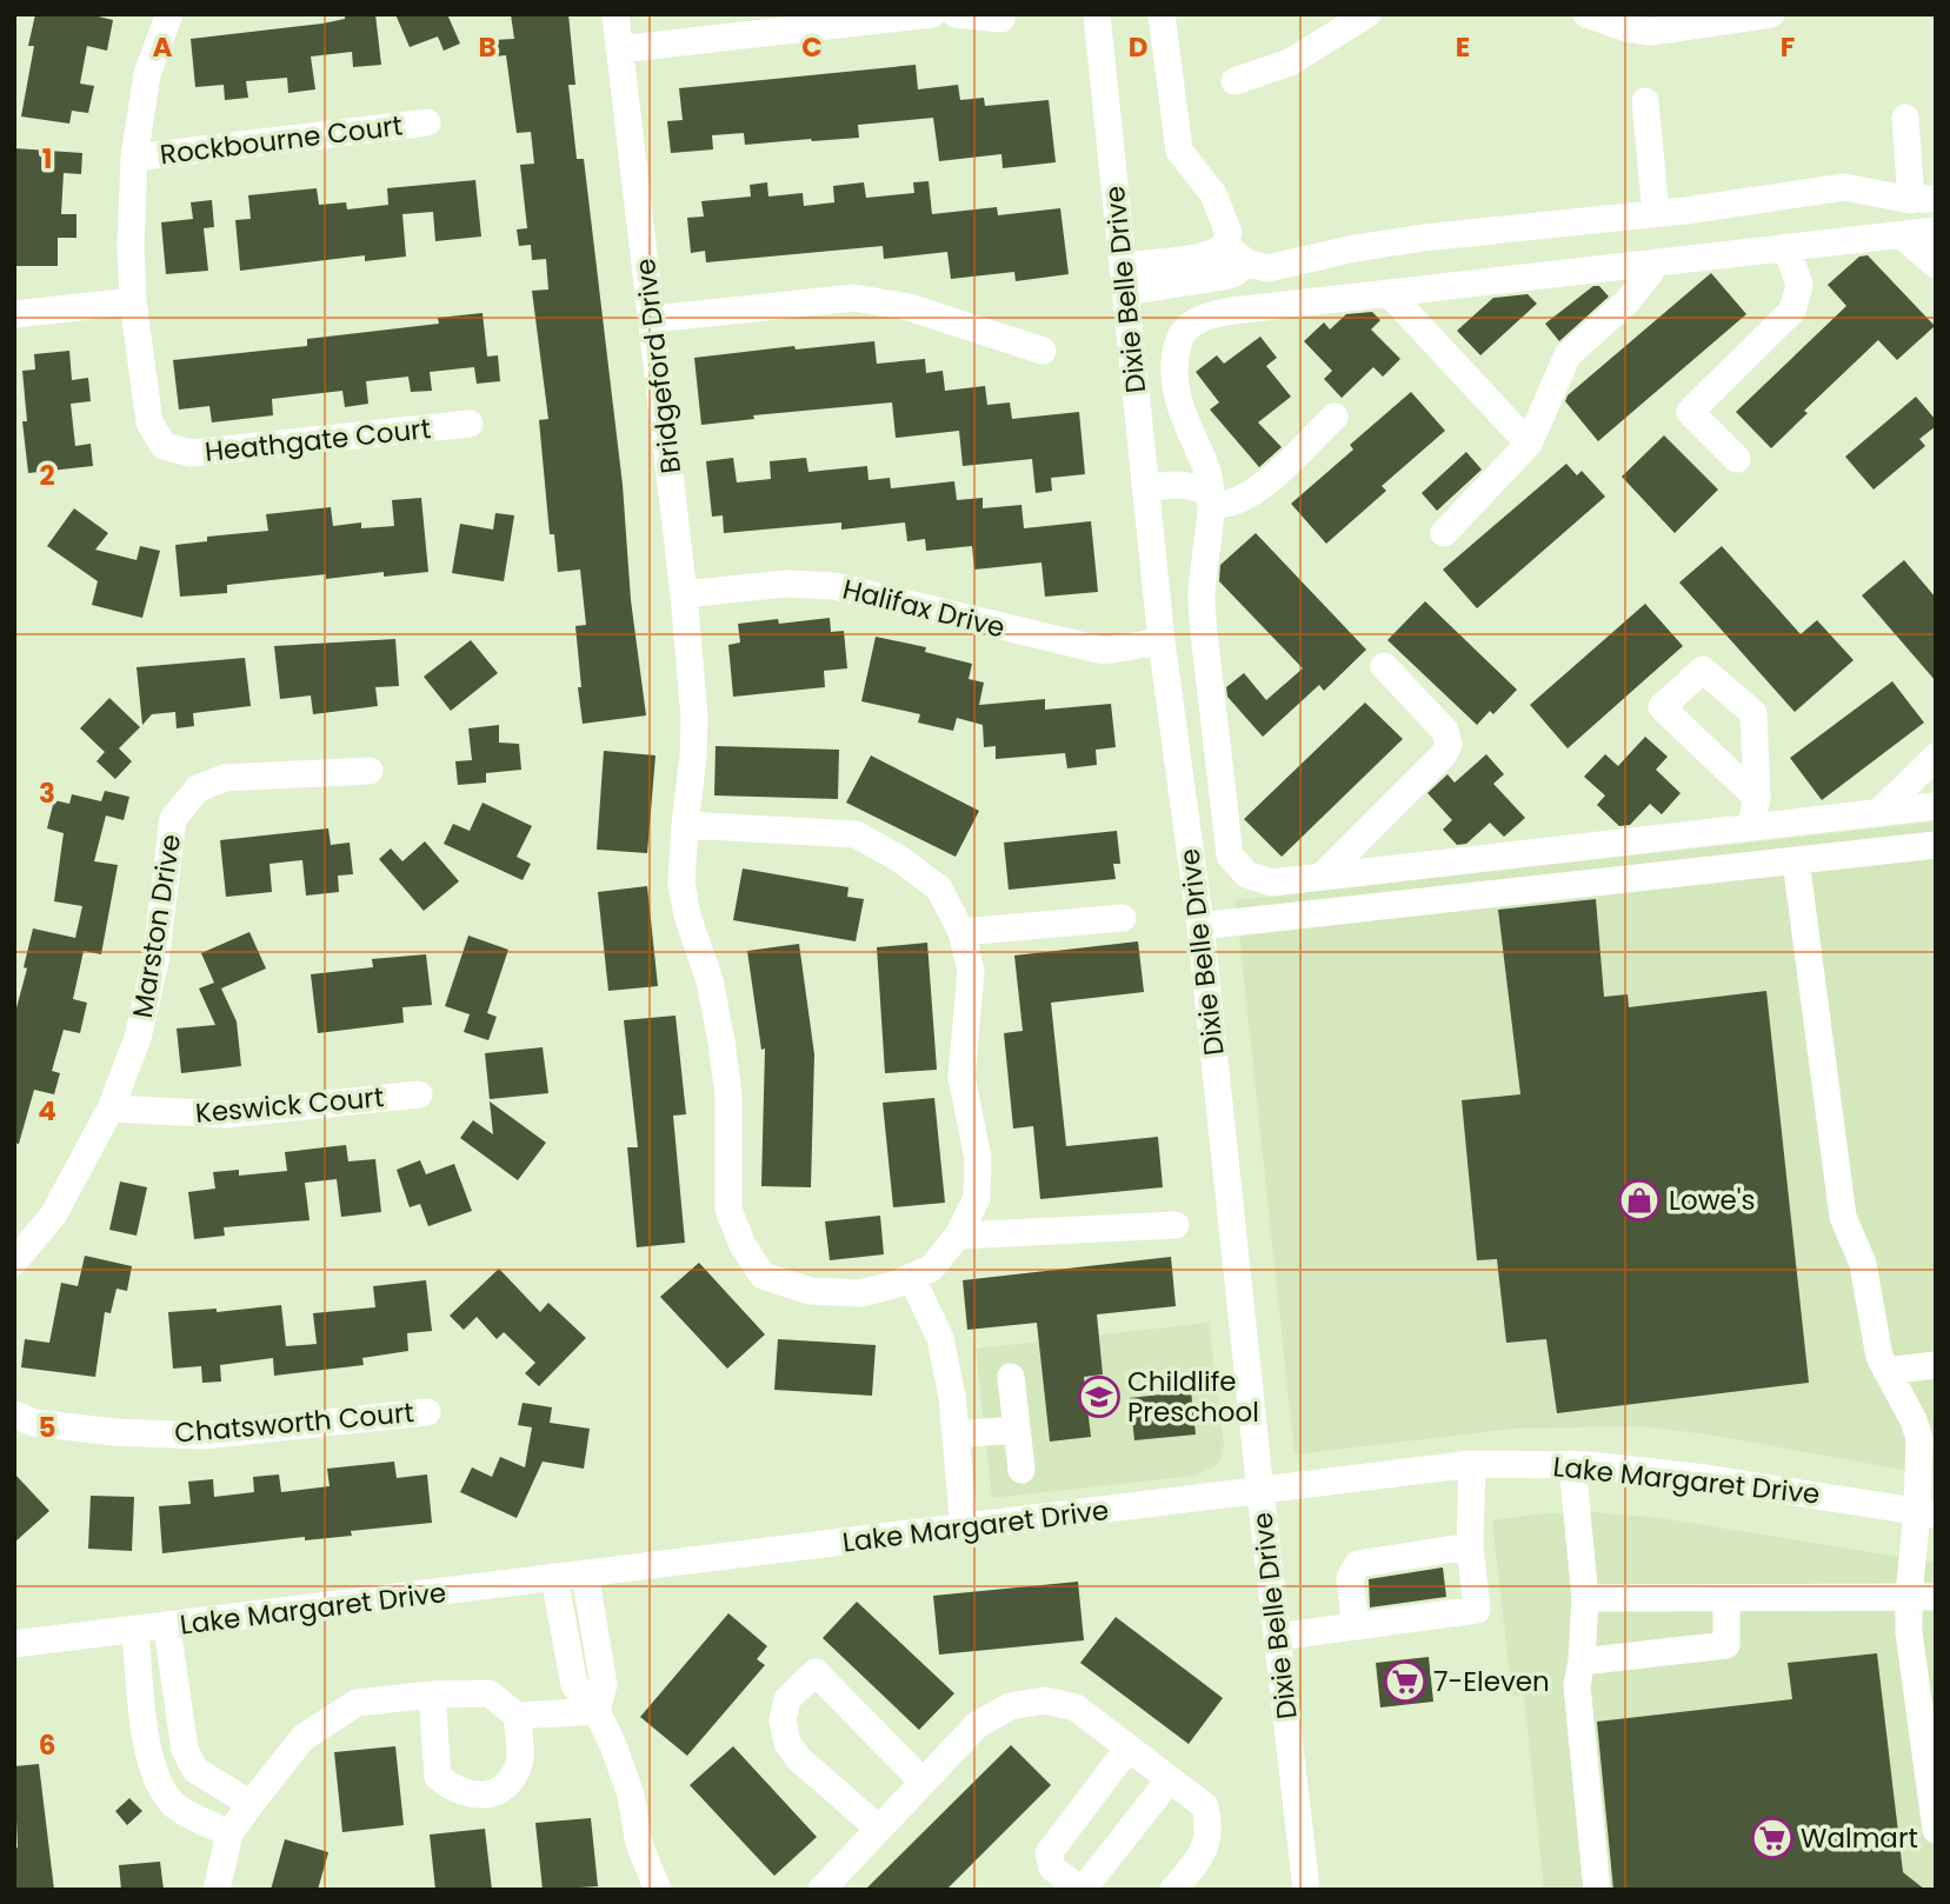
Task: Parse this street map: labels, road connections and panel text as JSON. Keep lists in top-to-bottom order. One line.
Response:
{"streets":{"street":["Rockbourne Court","Dixie Belle Drive","Bridgeford Drive","Heathgate Court","Halifax Drive","Marston Drive","Keswick Court","Chatsworth Court","Lake Margaret Drive"]},"crossings":[["Rockbourne Court","Heathgate Court"],["Dixie Belle Drive","Halifax Drive"],["Dixie Belle Drive","Lake Margaret Drive"],["Bridgeford Drive","Halifax Drive"],["Marston Drive","Keswick Court"]],"places":{"shop":["Lowe's"],"school or university":["Childlife Preschool"],"supermarket":["7-Eleven","Walmart"]},"grid":{"columns":["A","B","C","D","E","F"],"rows":["1","2","3","4","5","6"]}}
